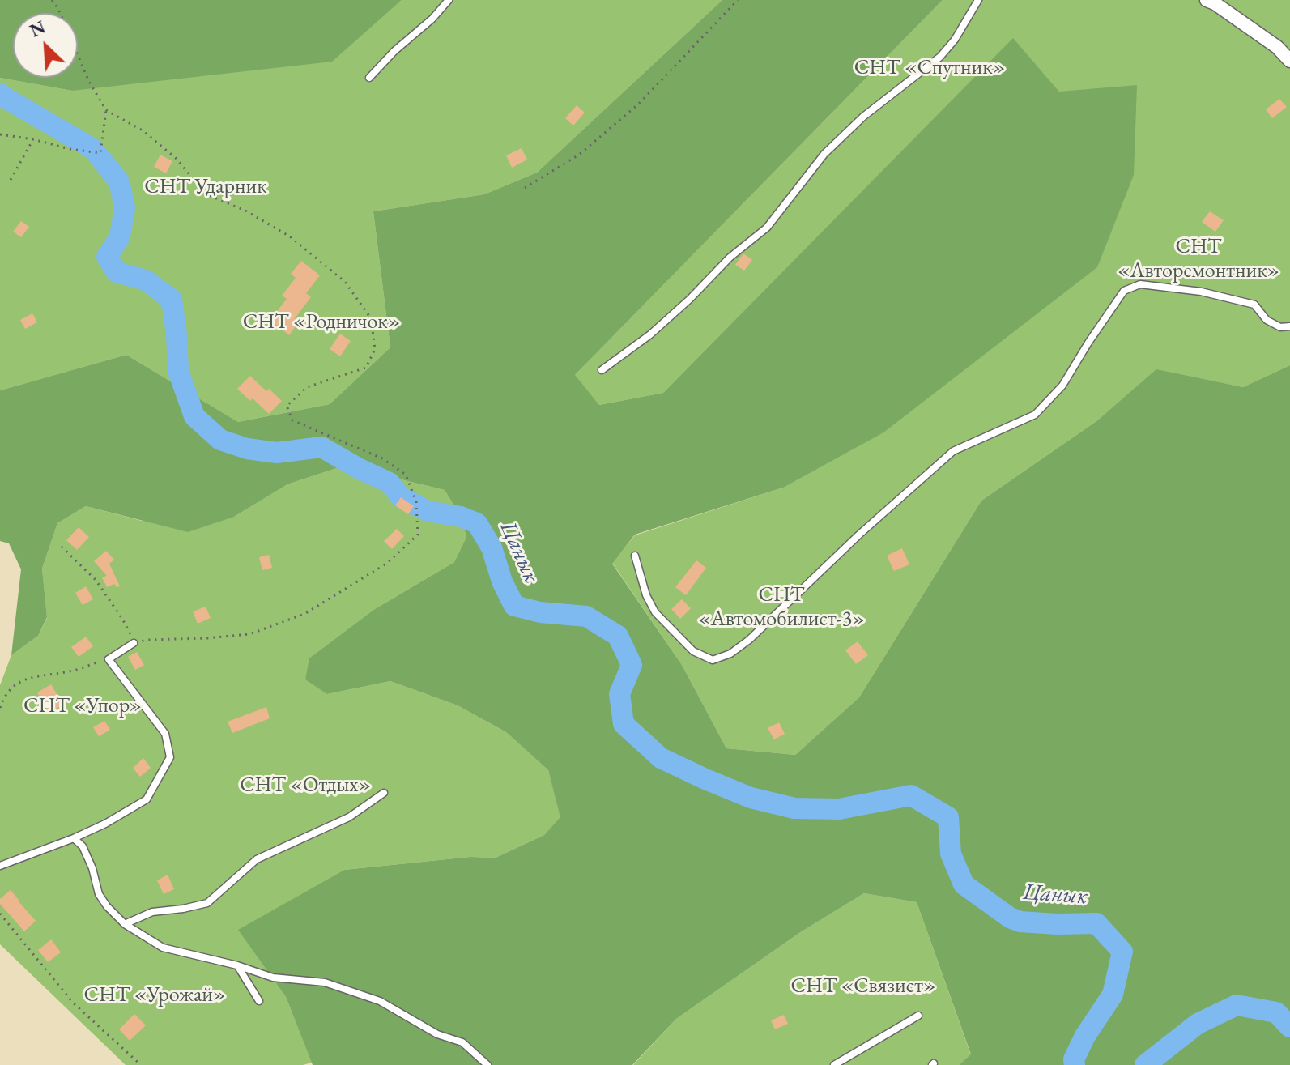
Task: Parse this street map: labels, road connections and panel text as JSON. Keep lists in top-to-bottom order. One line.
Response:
{"water":["Цанык"],"parks":["СНТ «Спутник»","СНТ Ударник","СНТ «Авторемонтник»","СНТ «Родничок»","СНТ «Автомобилист-3»","СНТ «Упор»","СНТ «Отдых»","СНТ «Связист»","СНТ «Урожай»"],"north":"top left"}
